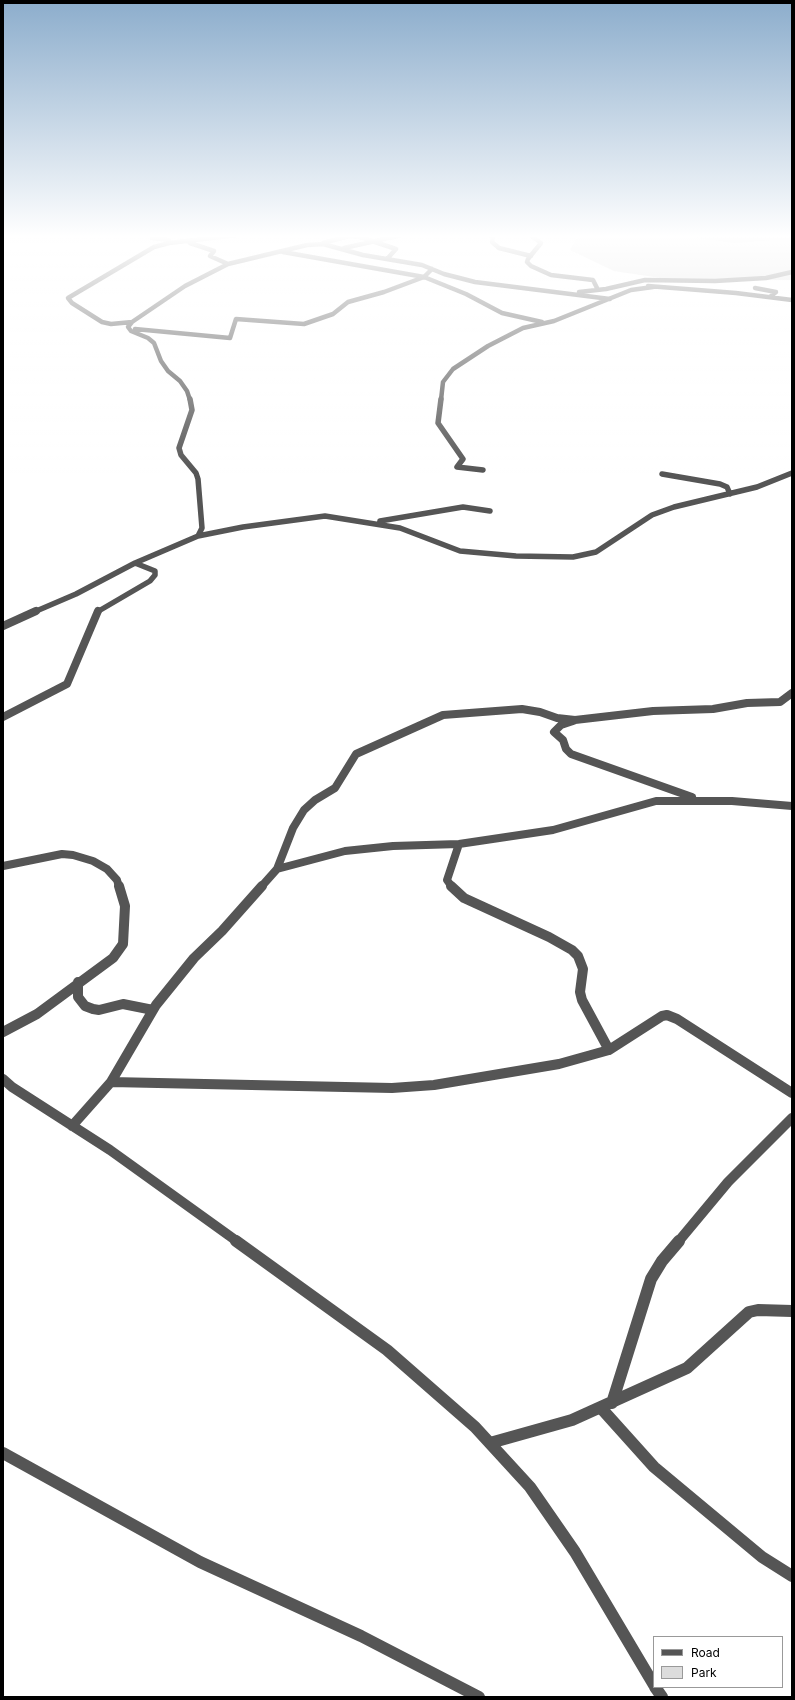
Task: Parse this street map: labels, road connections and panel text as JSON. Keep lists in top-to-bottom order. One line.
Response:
{"legend":["Road","Park"]}
